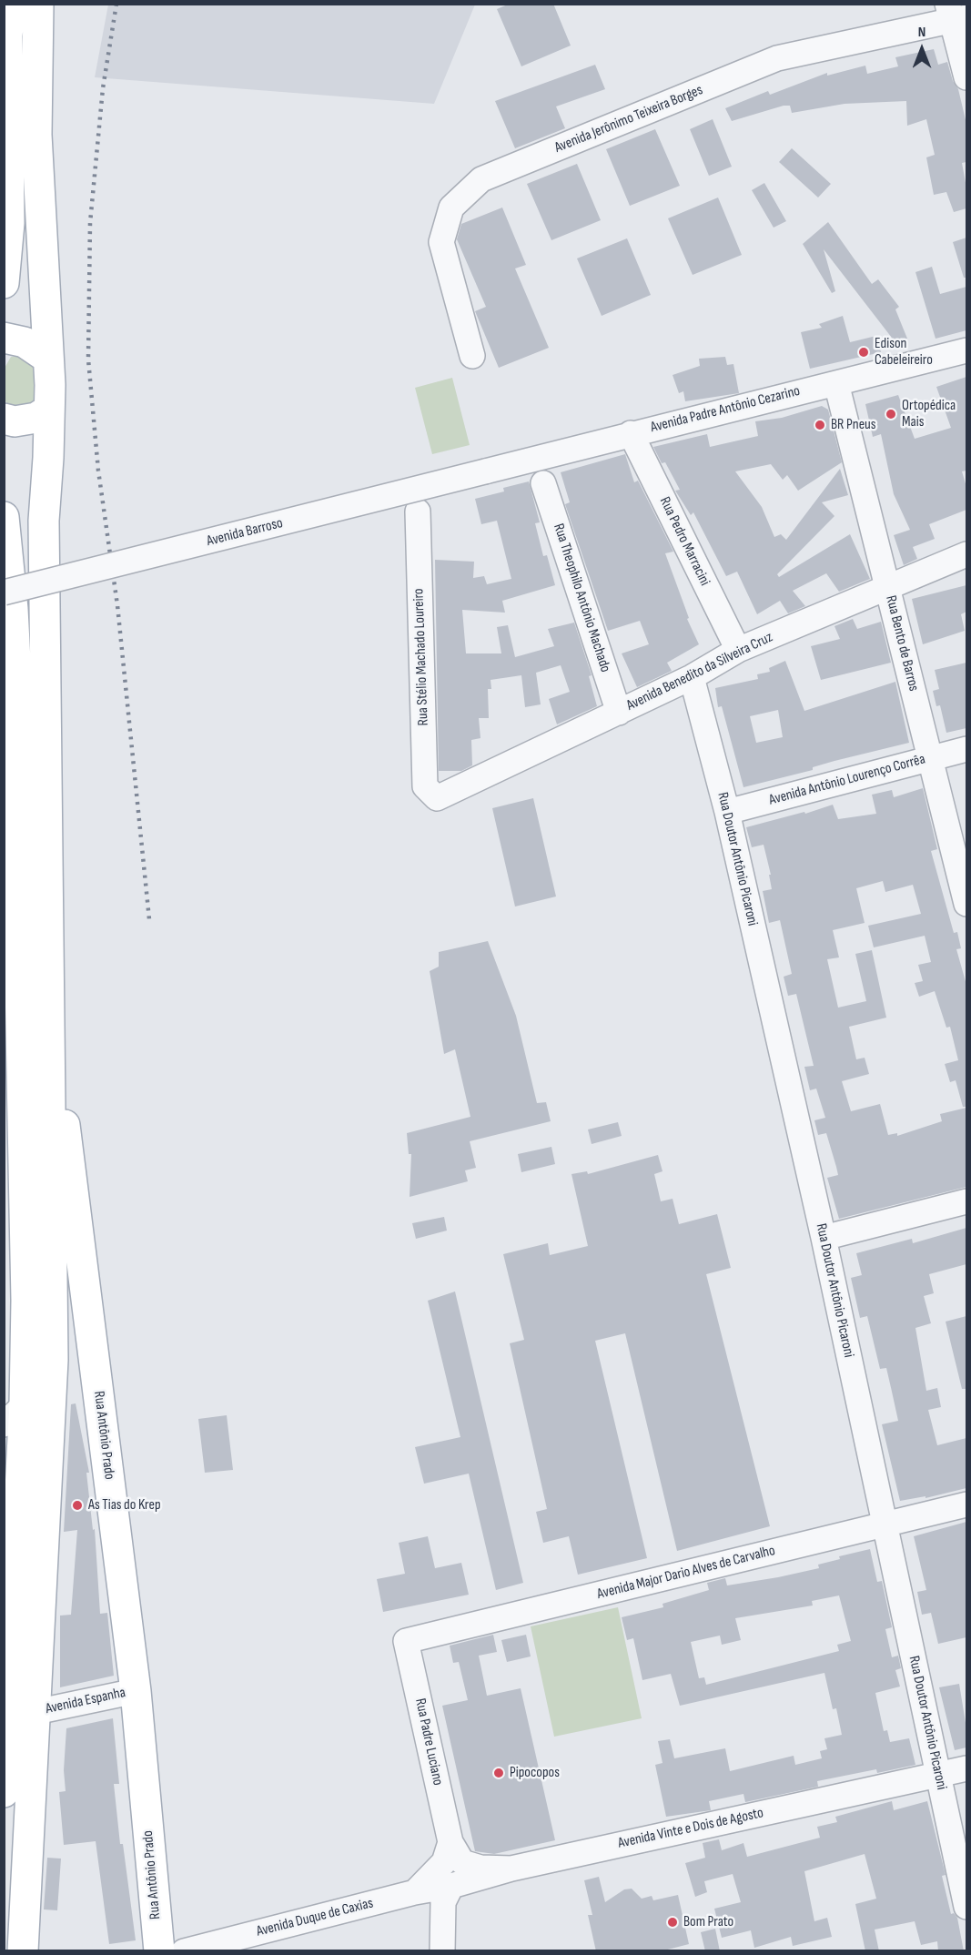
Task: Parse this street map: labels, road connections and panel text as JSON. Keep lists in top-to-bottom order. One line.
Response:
{"streets":{"main road":["Rua Antônio Prado"],"street":["Avenida Jerônimo Teixeira Borges","Avenida Padre Antônio Cezarino","Avenida Barroso","Rua Pedro Marracini","Rua Theophilo Antônio Machado","Rua Bento de Barros","Rua Stélio Machado Loureiro","Avenida Benedito da Silveira Cruz","Avenida Antônio Lourenço Corrêa","Rua Doutor Antônio Picaroni","Avenida Major Dario Alves de Carvalho","Avenida Espanha","Rua Padre Luciano","Avenida Vinte e Dois de Agosto","Avenida Duque de Caxias"]},"crossings":[["Avenida Padre Antônio Cezarino","Avenida Barroso"],["Avenida Padre Antônio Cezarino","Rua Pedro Marracini"],["Avenida Padre Antônio Cezarino","Rua Bento de Barros"],["Rua Pedro Marracini","Avenida Benedito da Silveira Cruz"],["Rua Theophilo Antônio Machado","Avenida Benedito da Silveira Cruz"],["Rua Bento de Barros","Avenida Benedito da Silveira Cruz"],["Rua Bento de Barros","Avenida Antônio Lourenço Corrêa"],["Rua Stélio Machado Loureiro","Avenida Benedito da Silveira Cruz"],["Avenida Benedito da Silveira Cruz","Rua Doutor Antônio Picaroni"],["Avenida Antônio Lourenço Corrêa","Rua Doutor Antônio Picaroni"],["Rua Doutor Antônio Picaroni","Avenida Major Dario Alves de Carvalho"],["Rua Doutor Antônio Picaroni","Avenida Vinte e Dois de Agosto"],["Rua Antônio Prado","Avenida Espanha"],["Avenida Major Dario Alves de Carvalho","Rua Padre Luciano"],["Rua Padre Luciano","Avenida Vinte e Dois de Agosto"],["Avenida Vinte e Dois de Agosto","Avenida Duque de Caxias"]],"places":["Edison Cabeleireiro","Ortopédica Mais","BR Pneus","As Tias do Krep","Pipocopos","Bom Prato"],"north":"top"}
